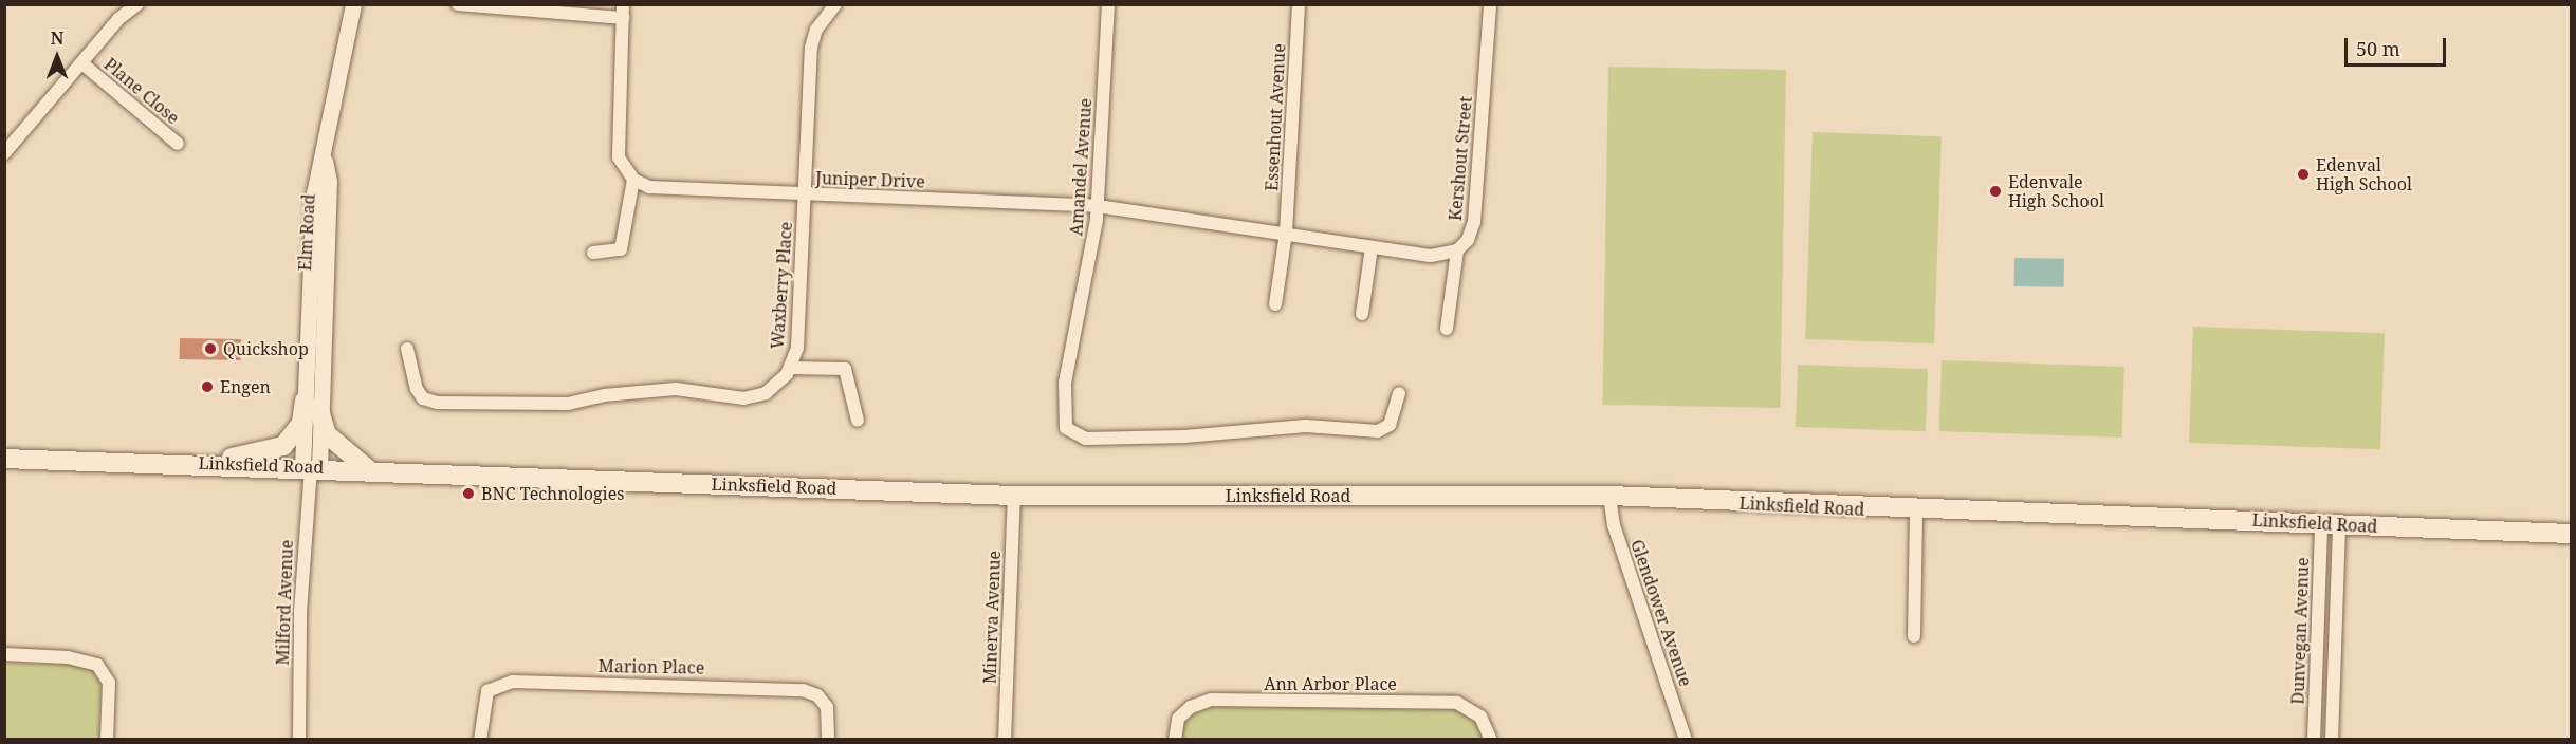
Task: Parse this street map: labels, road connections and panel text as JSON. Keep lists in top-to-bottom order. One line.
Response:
{"streets":{"main road":["Linksfield Road"],"street":["Plane Close","Essenhout Avenue","Kershout Street","Amandel Avenue","Juniper Drive","Elm Road","Waxberry Place","Milford Avenue","Glendower Avenue","Minerva Avenue","Dunvegan Avenue","Marion Place","Ann Arbor Place"]},"crossings":[["Essenhout Avenue","Juniper Drive"],["Amandel Avenue","Juniper Drive"],["Juniper Drive","Waxberry Place"],["Elm Road","Linksfield Road"],["Elm Road","Milford Avenue"],["Linksfield Road","Milford Avenue"],["Linksfield Road","Glendower Avenue"],["Linksfield Road","Minerva Avenue"],["Linksfield Road","Dunvegan Avenue"]],"places":["Edenval High School","Edenvale High School","Quickshop","Engen","BNC Technologies"],"scale_bar":"50 m","north":"top"}
